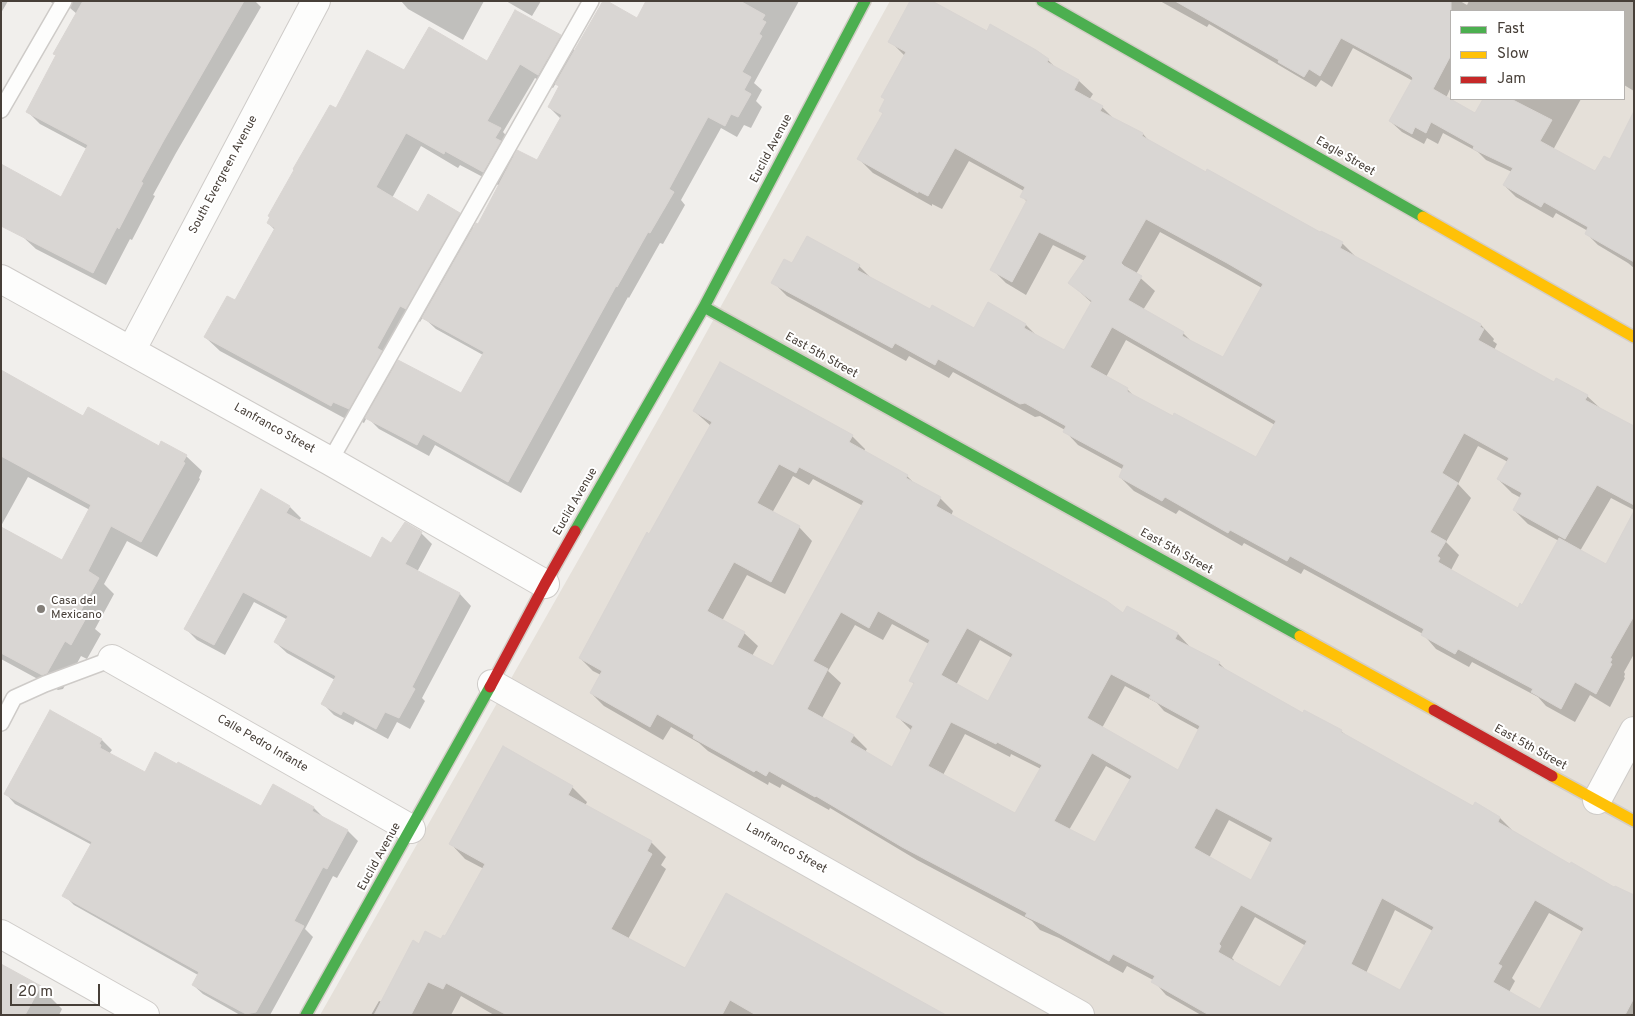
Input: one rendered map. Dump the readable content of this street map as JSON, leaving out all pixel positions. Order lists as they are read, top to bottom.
{
  "streets": {
    "street": [
      "Euclid Avenue",
      "Eagle Street",
      "South Evergreen Avenue",
      "East 5th Street",
      "Lanfranco Street",
      "Calle Pedro Infante"
    ]
  },
  "crossings": [
    ["Euclid Avenue", "East 5th Street"],
    ["Euclid Avenue", "Lanfranco Street"],
    ["Euclid Avenue", "Calle Pedro Infante"],
    ["South Evergreen Avenue", "Lanfranco Street"]
  ],
  "places": ["Casa del Mexicano"],
  "legend": ["Fast", "Slow", "Jam"],
  "scale_bar": "20 m"
}
